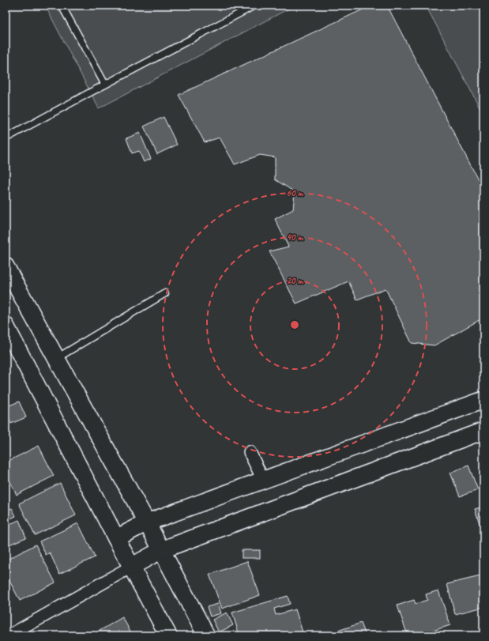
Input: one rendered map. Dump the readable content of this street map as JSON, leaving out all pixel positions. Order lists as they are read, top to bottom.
{
  "rings": ["60 m", "40 m", "20 m"]
}
